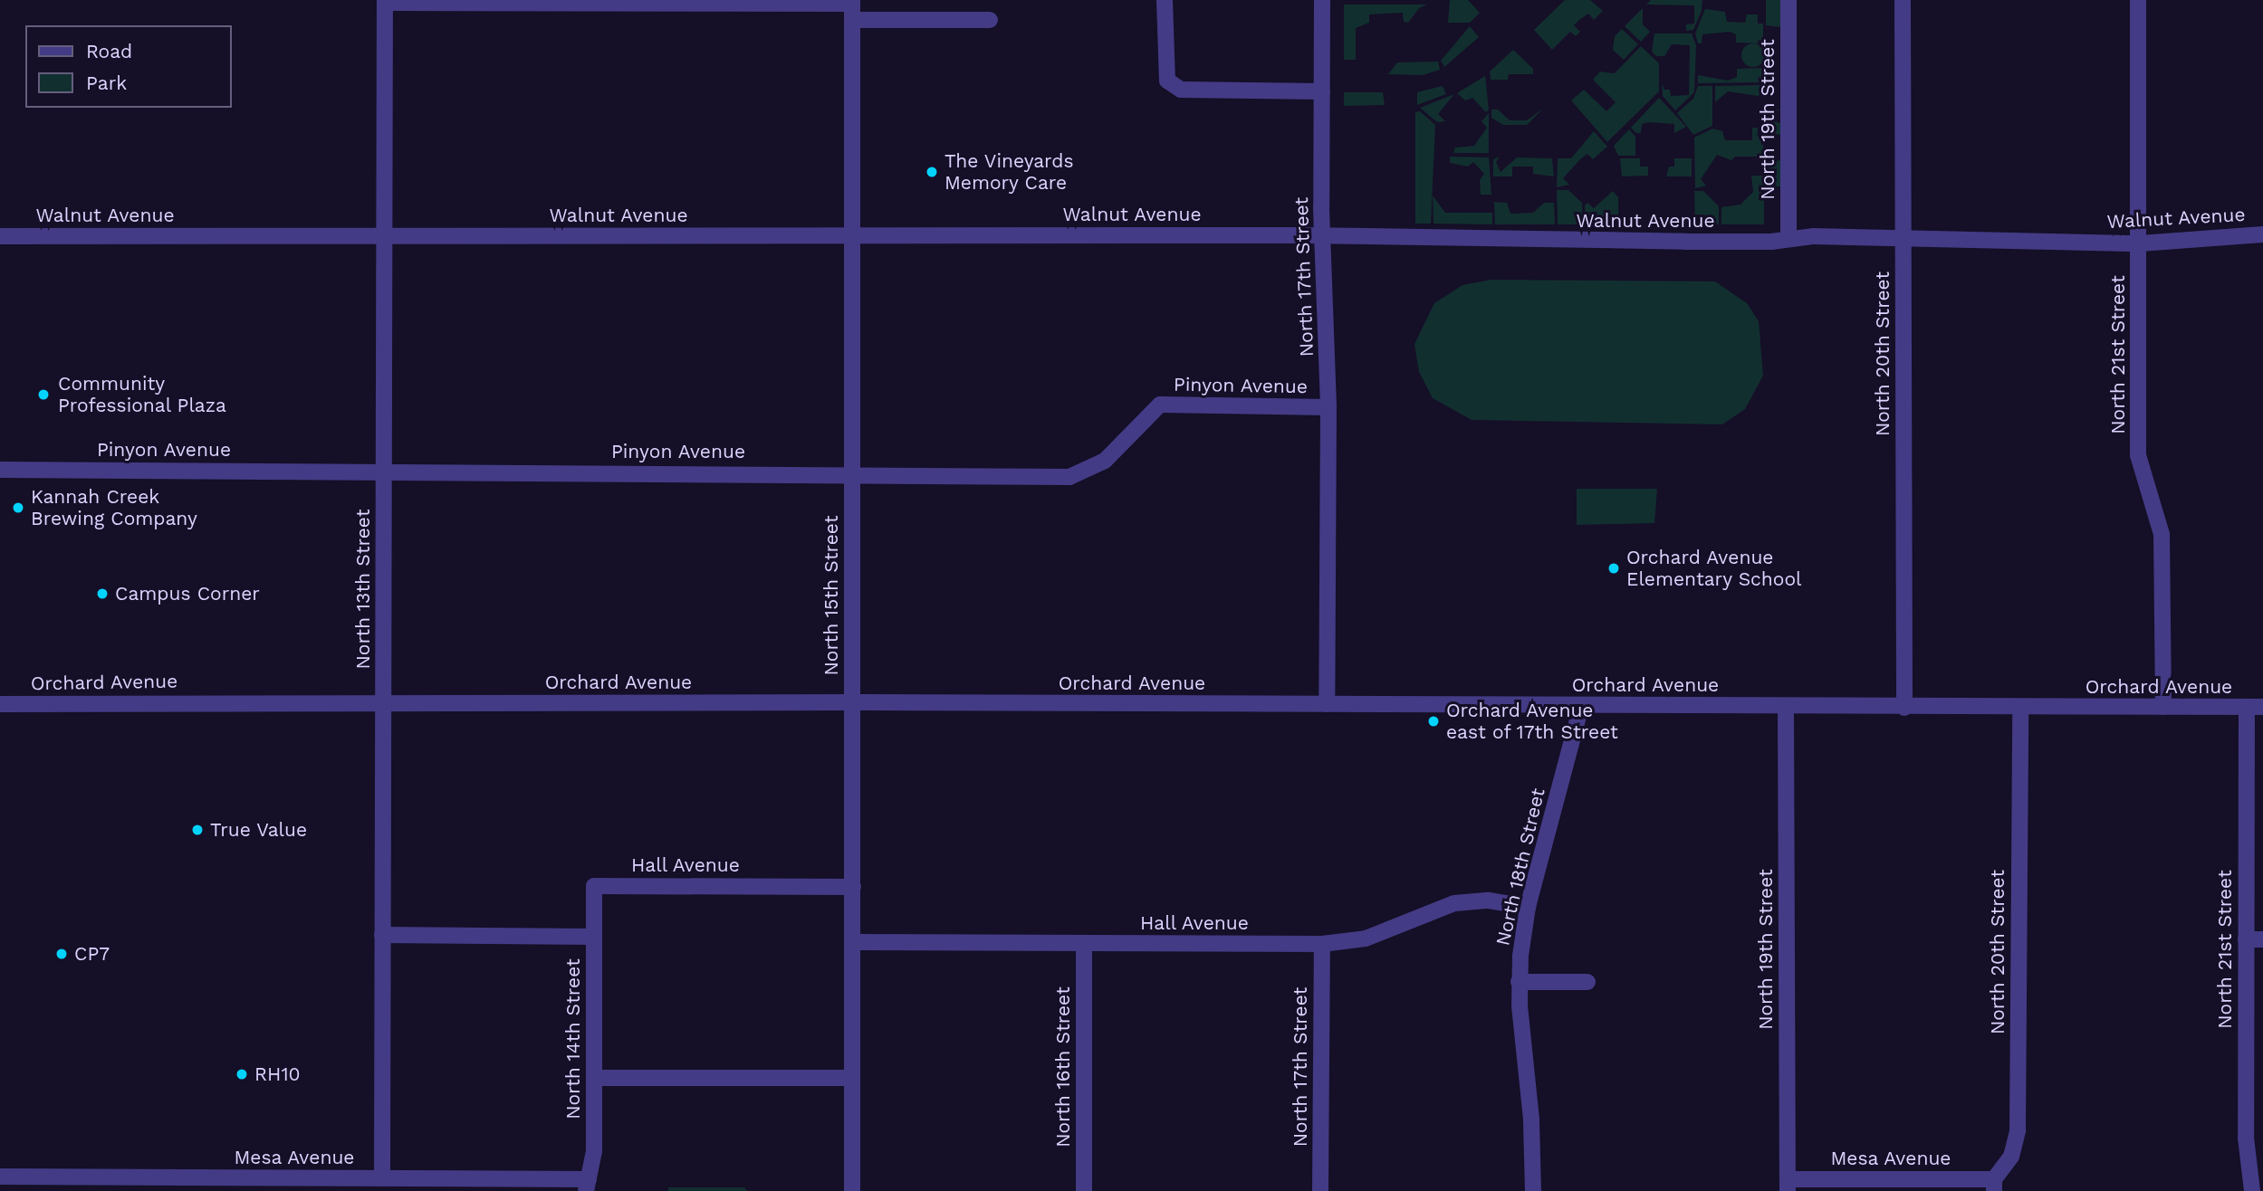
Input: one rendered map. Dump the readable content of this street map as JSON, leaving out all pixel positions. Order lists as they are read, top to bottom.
{
  "streets": {
    "street": [
      "North 19th Street",
      "Walnut Avenue",
      "North 17th Street",
      "North 20th Street",
      "North 21st Street",
      "Pinyon Avenue",
      "North 13th Street",
      "North 15th Street",
      "Orchard Avenue",
      "Hall Avenue",
      "North 18th Street",
      "North 14th Street",
      "North 16th Street",
      "Mesa Avenue"
    ]
  },
  "crossings": [
    ["North 19th Street", "Walnut Avenue"],
    ["North 19th Street", "Orchard Avenue"],
    ["North 19th Street", "Mesa Avenue"],
    ["Walnut Avenue", "North 17th Street"],
    ["Walnut Avenue", "North 20th Street"],
    ["Walnut Avenue", "North 21st Street"],
    ["Walnut Avenue", "North 13th Street"],
    ["Walnut Avenue", "North 15th Street"],
    ["North 17th Street", "Pinyon Avenue"],
    ["North 17th Street", "Orchard Avenue"],
    ["North 17th Street", "Hall Avenue"],
    ["North 20th Street", "Orchard Avenue"],
    ["North 20th Street", "Mesa Avenue"],
    ["North 21st Street", "Orchard Avenue"],
    ["Pinyon Avenue", "North 13th Street"],
    ["Pinyon Avenue", "North 15th Street"],
    ["North 13th Street", "Orchard Avenue"],
    ["North 13th Street", "Mesa Avenue"],
    ["North 15th Street", "Orchard Avenue"],
    ["North 15th Street", "Hall Avenue"],
    ["Orchard Avenue", "North 18th Street"],
    ["Hall Avenue", "North 18th Street"],
    ["Hall Avenue", "North 14th Street"],
    ["Hall Avenue", "North 16th Street"],
    ["North 14th Street", "Mesa Avenue"]
  ],
  "places": [
    "The Vineyards Memory Care",
    "Community Professional Plaza",
    "Kannah Creek Brewing Company",
    "Orchard Avenue Elementary School",
    "Campus Corner",
    "Orchard Avenue east of 17th Street",
    "True Value",
    "CP7",
    "RH10"
  ],
  "legend": ["Road", "Park"]
}
